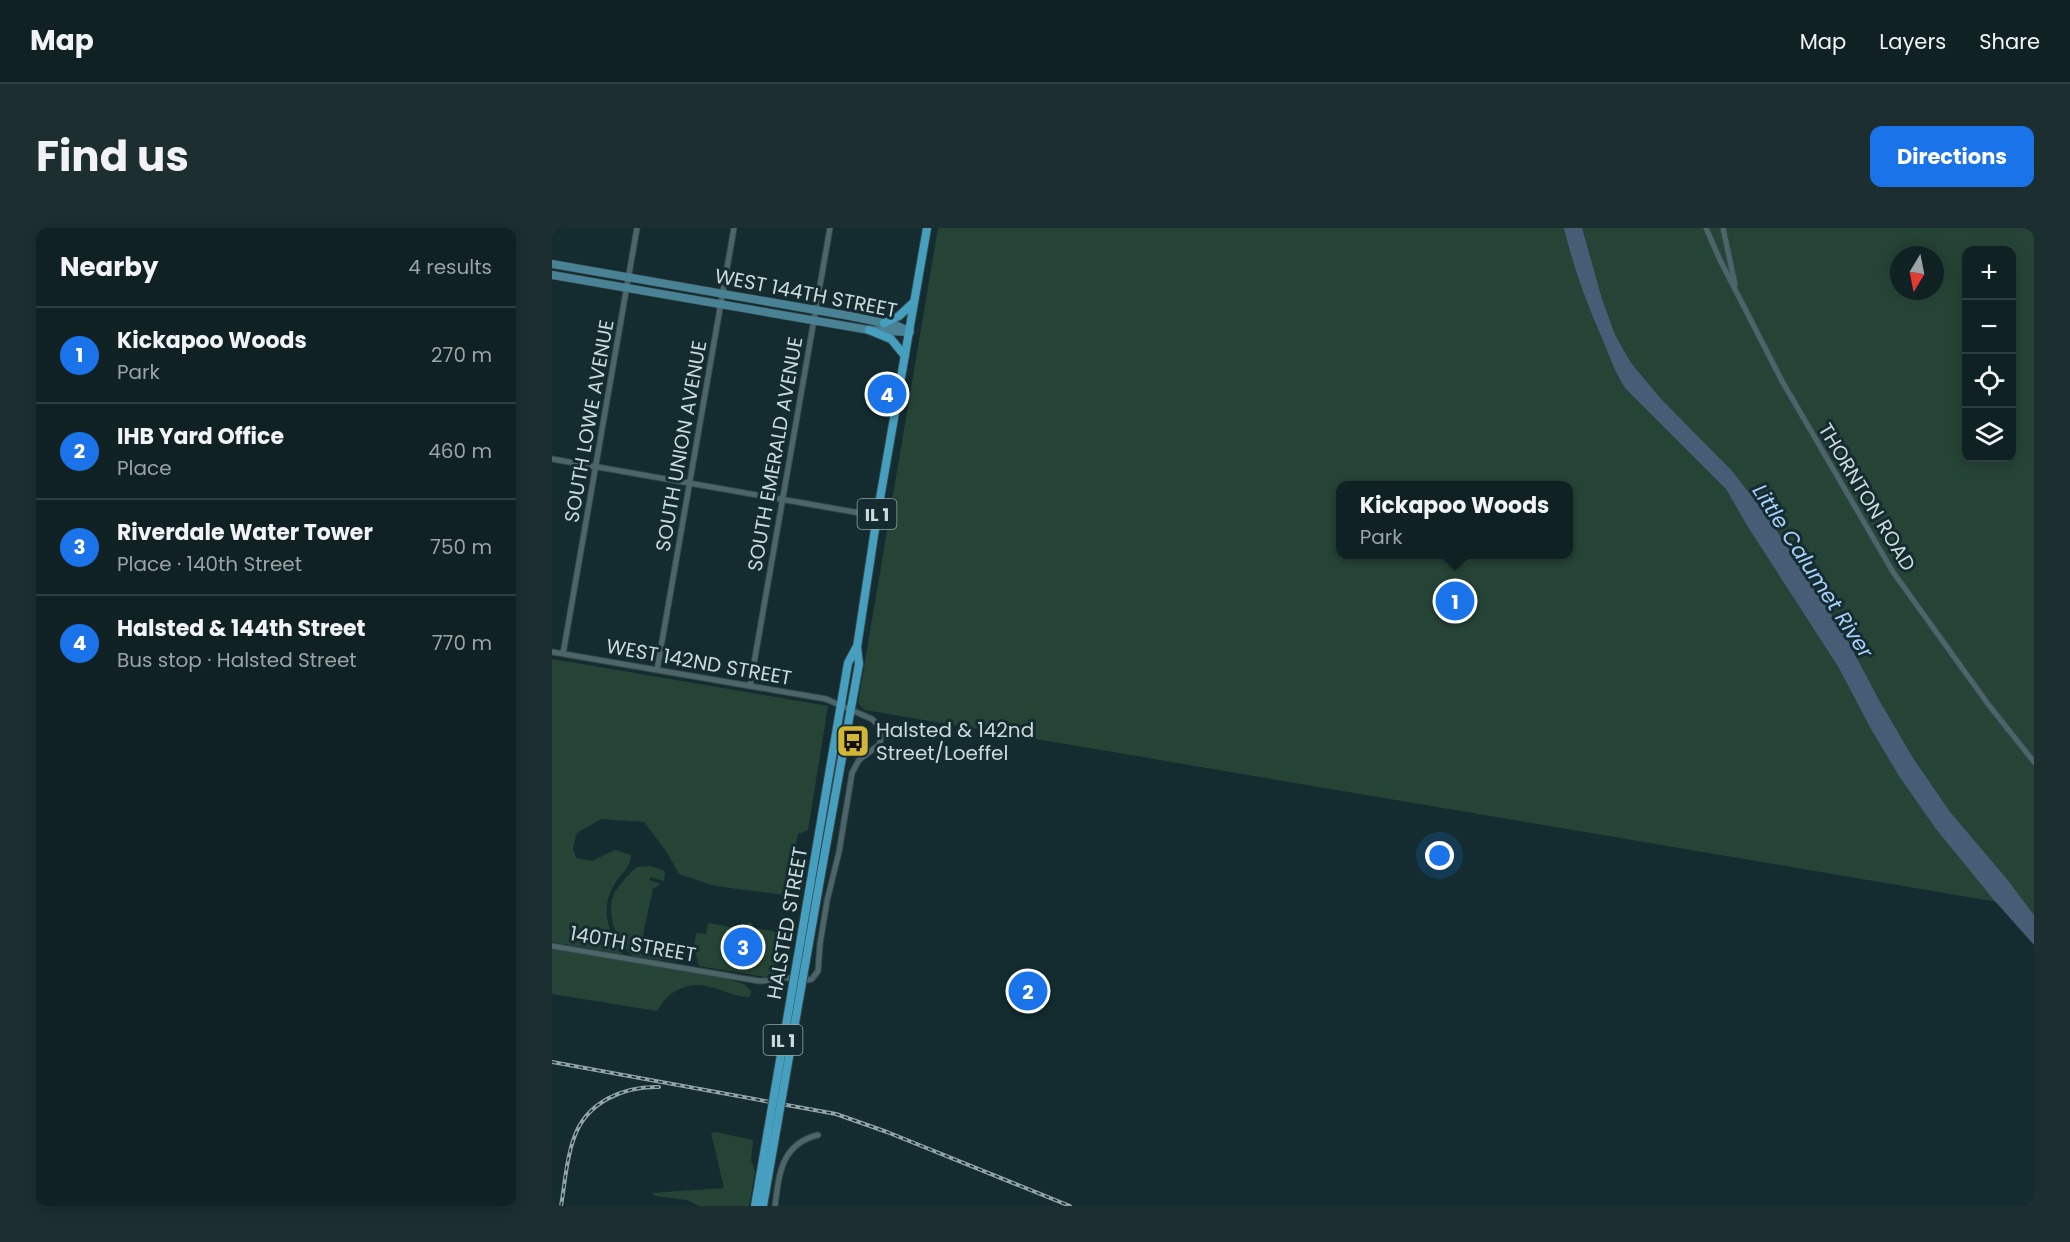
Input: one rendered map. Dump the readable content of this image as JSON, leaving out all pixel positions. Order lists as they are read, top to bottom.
{
  "streets": {
    "main road": ["IL 1", "HALSTED STREET"],
    "street": [
      "WEST 144TH STREET",
      "SOUTH LOWE AVENUE",
      "SOUTH UNION AVENUE",
      "SOUTH EMERALD AVENUE",
      "THORNTON ROAD",
      "WEST 142ND STREET",
      "140TH STREET"
    ]
  },
  "crossings": [
    ["WEST 144TH STREET", "SOUTH LOWE AVENUE"],
    ["WEST 144TH STREET", "SOUTH UNION AVENUE"],
    ["WEST 144TH STREET", "SOUTH EMERALD AVENUE"],
    ["WEST 144TH STREET", "HALSTED STREET"],
    ["SOUTH LOWE AVENUE", "WEST 142ND STREET"],
    ["SOUTH UNION AVENUE", "WEST 142ND STREET"],
    ["SOUTH EMERALD AVENUE", "WEST 142ND STREET"],
    ["WEST 142ND STREET", "HALSTED STREET"],
    ["WEST 142ND STREET", "140TH STREET"],
    ["HALSTED STREET", "140TH STREET"]
  ],
  "water": ["Little Calumet River"],
  "places": {
    "bus stop": ["Halsted & 142nd Street/Loeffel"]
  },
  "north": "bottom",
  "page": {
    "header": "Map",
    "nav": ["Map", "Layers", "Share"],
    "title": "Find us",
    "buttons": "Directions",
    "heading": ["Nearby", "4 results"],
    "map_buttons": ["+", "−"],
    "list": [
      {
        "mark": "1",
        "name": "Kickapoo Woods",
        "note": "Park",
        "value": "270 m"
      },
      {
        "mark": "2",
        "name": "IHB Yard Office",
        "note": "Place",
        "value": "460 m"
      },
      {
        "mark": "3",
        "name": "Riverdale Water Tower",
        "note": "Place · 140th Street",
        "value": "750 m"
      },
      {
        "mark": "4",
        "name": "Halsted & 144th Street",
        "note": "Bus stop · Halsted Street",
        "value": "770 m"
      }
    ],
    "pins": [
      "4",
      "1",
      "3",
      "2"
    ],
    "popup": ["Kickapoo Woods", "Park"]
  }
}
